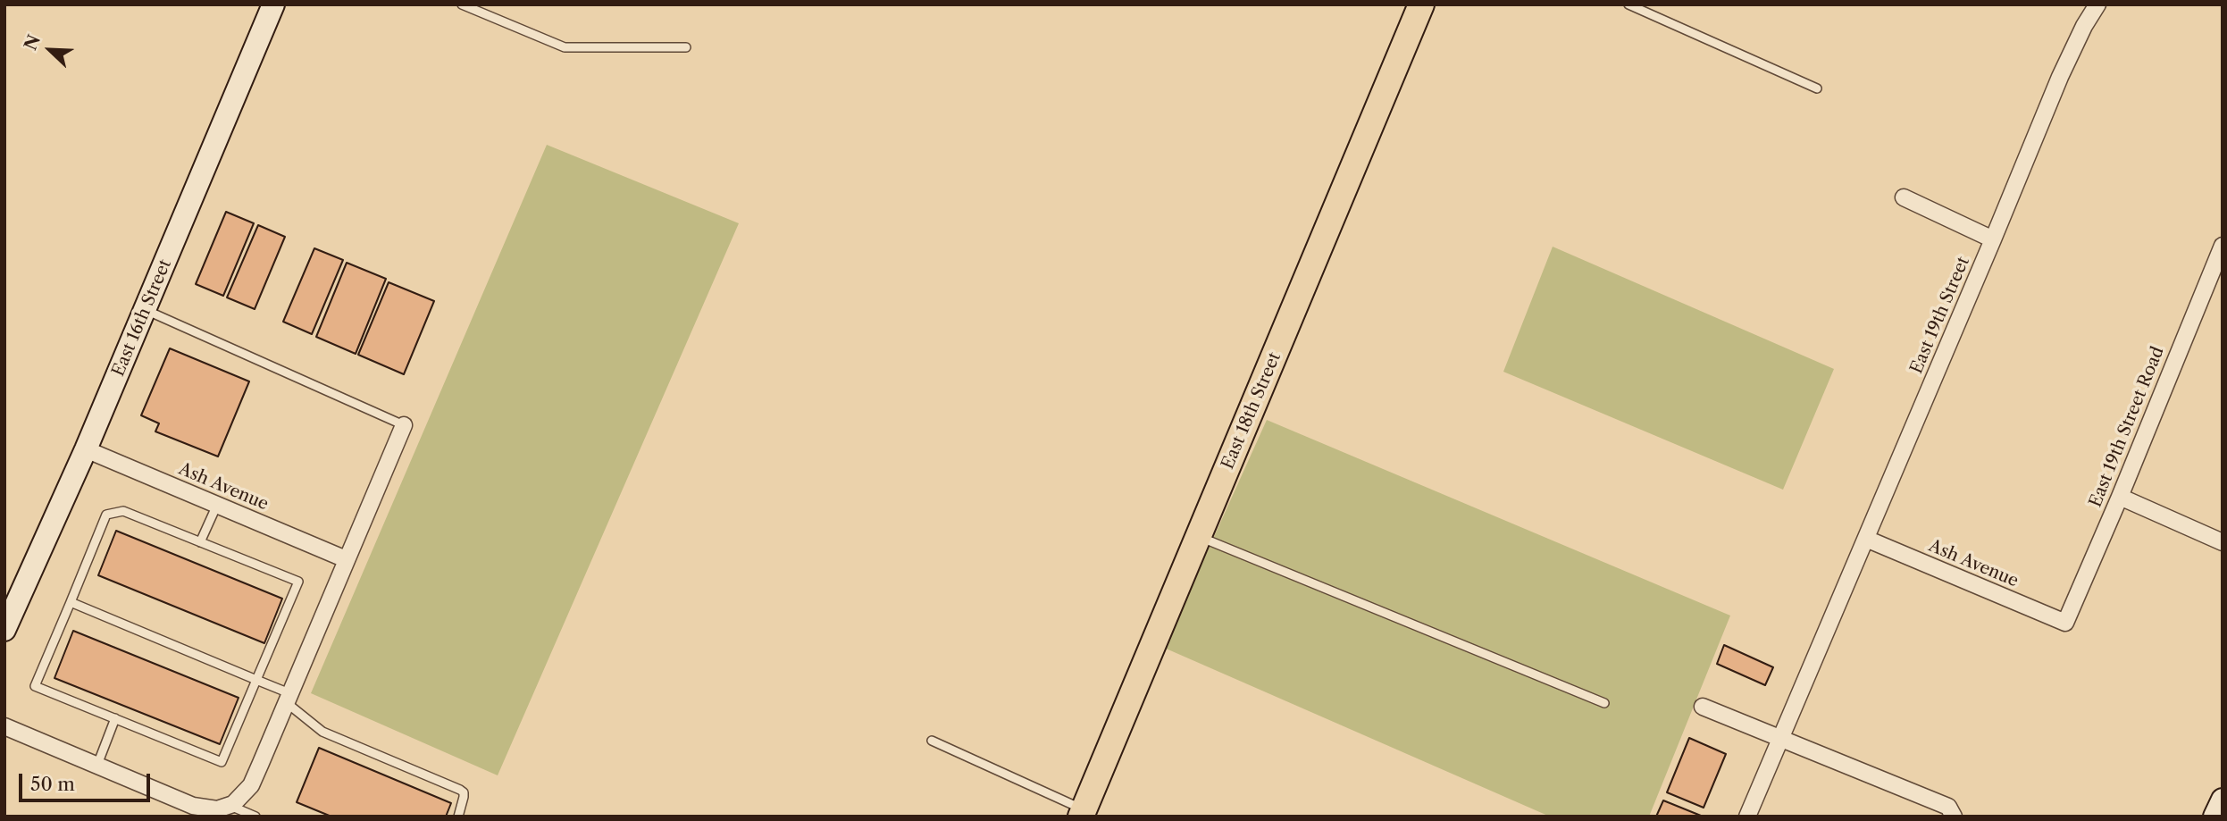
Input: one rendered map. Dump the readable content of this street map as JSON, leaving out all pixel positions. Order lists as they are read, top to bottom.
{
  "streets": {
    "main road": ["East 18th Street"],
    "street": [
      "East 19th Street",
      "East 16th Street",
      "East 19th Street Road",
      "Ash Avenue"
    ]
  },
  "crossings": [
    ["East 19th Street", "Ash Avenue"],
    ["East 16th Street", "Ash Avenue"],
    ["East 19th Street Road", "Ash Avenue"]
  ],
  "scale_bar": "50 m",
  "north": "top left"
}
